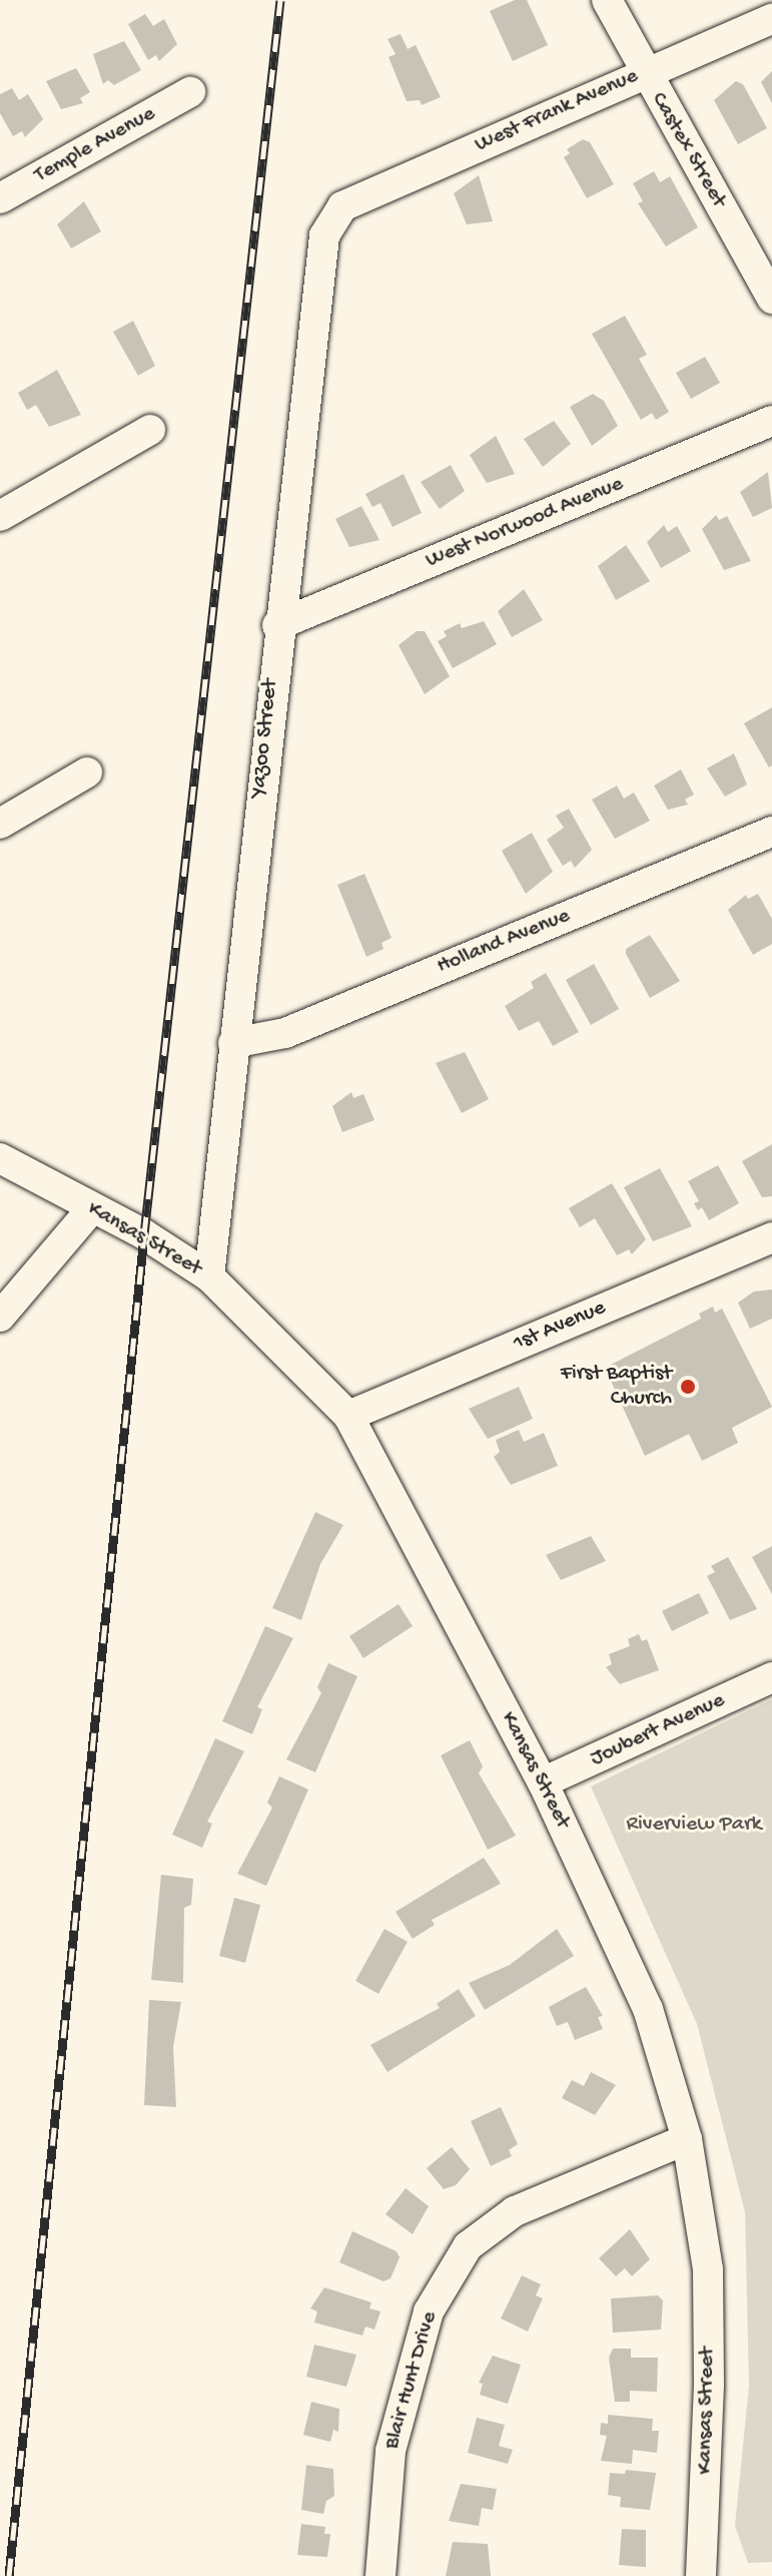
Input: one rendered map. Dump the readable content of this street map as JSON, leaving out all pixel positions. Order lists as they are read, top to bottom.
{
  "streets": {
    "street": [
      "West Frank Avenue",
      "Temple Avenue",
      "Castex Street",
      "West Norwood Avenue",
      "Yazoo Street",
      "Holland Avenue",
      "Kansas Street",
      "1st Avenue",
      "Joubert Avenue",
      "Blair Hunt Drive"
    ]
  },
  "crossings": [
    ["West Frank Avenue", "Castex Street"],
    ["West Frank Avenue", "Yazoo Street"],
    ["West Norwood Avenue", "Yazoo Street"],
    ["Yazoo Street", "Holland Avenue"],
    ["Yazoo Street", "Kansas Street"],
    ["Kansas Street", "1st Avenue"],
    ["Kansas Street", "Joubert Avenue"],
    ["Kansas Street", "Blair Hunt Drive"]
  ],
  "parks": ["Riverview Park"],
  "places": ["First Baptist Church"]
}
